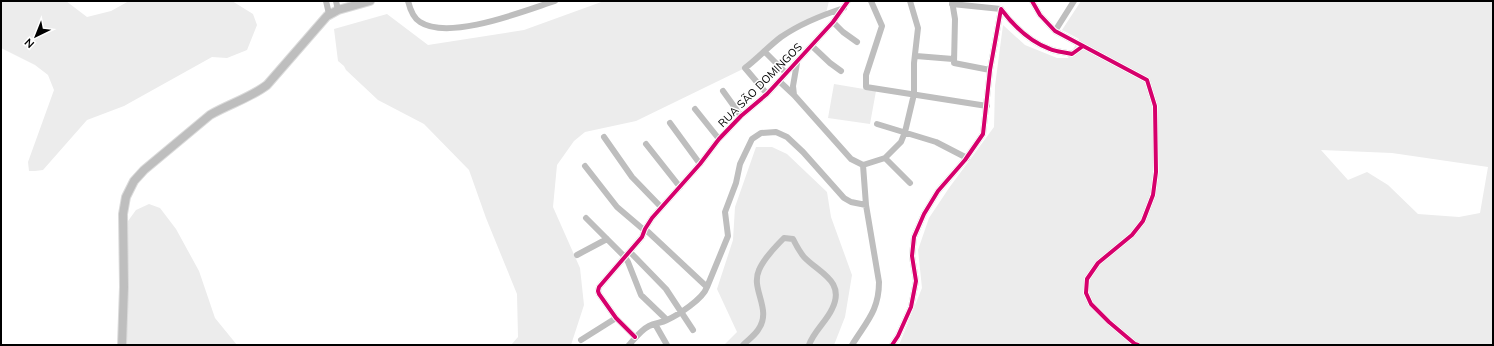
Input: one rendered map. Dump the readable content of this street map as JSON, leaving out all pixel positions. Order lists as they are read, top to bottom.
{
  "streets": {
    "street": ["RUA SÃO DOMINGOS"]
  },
  "north": "bottom left"
}
